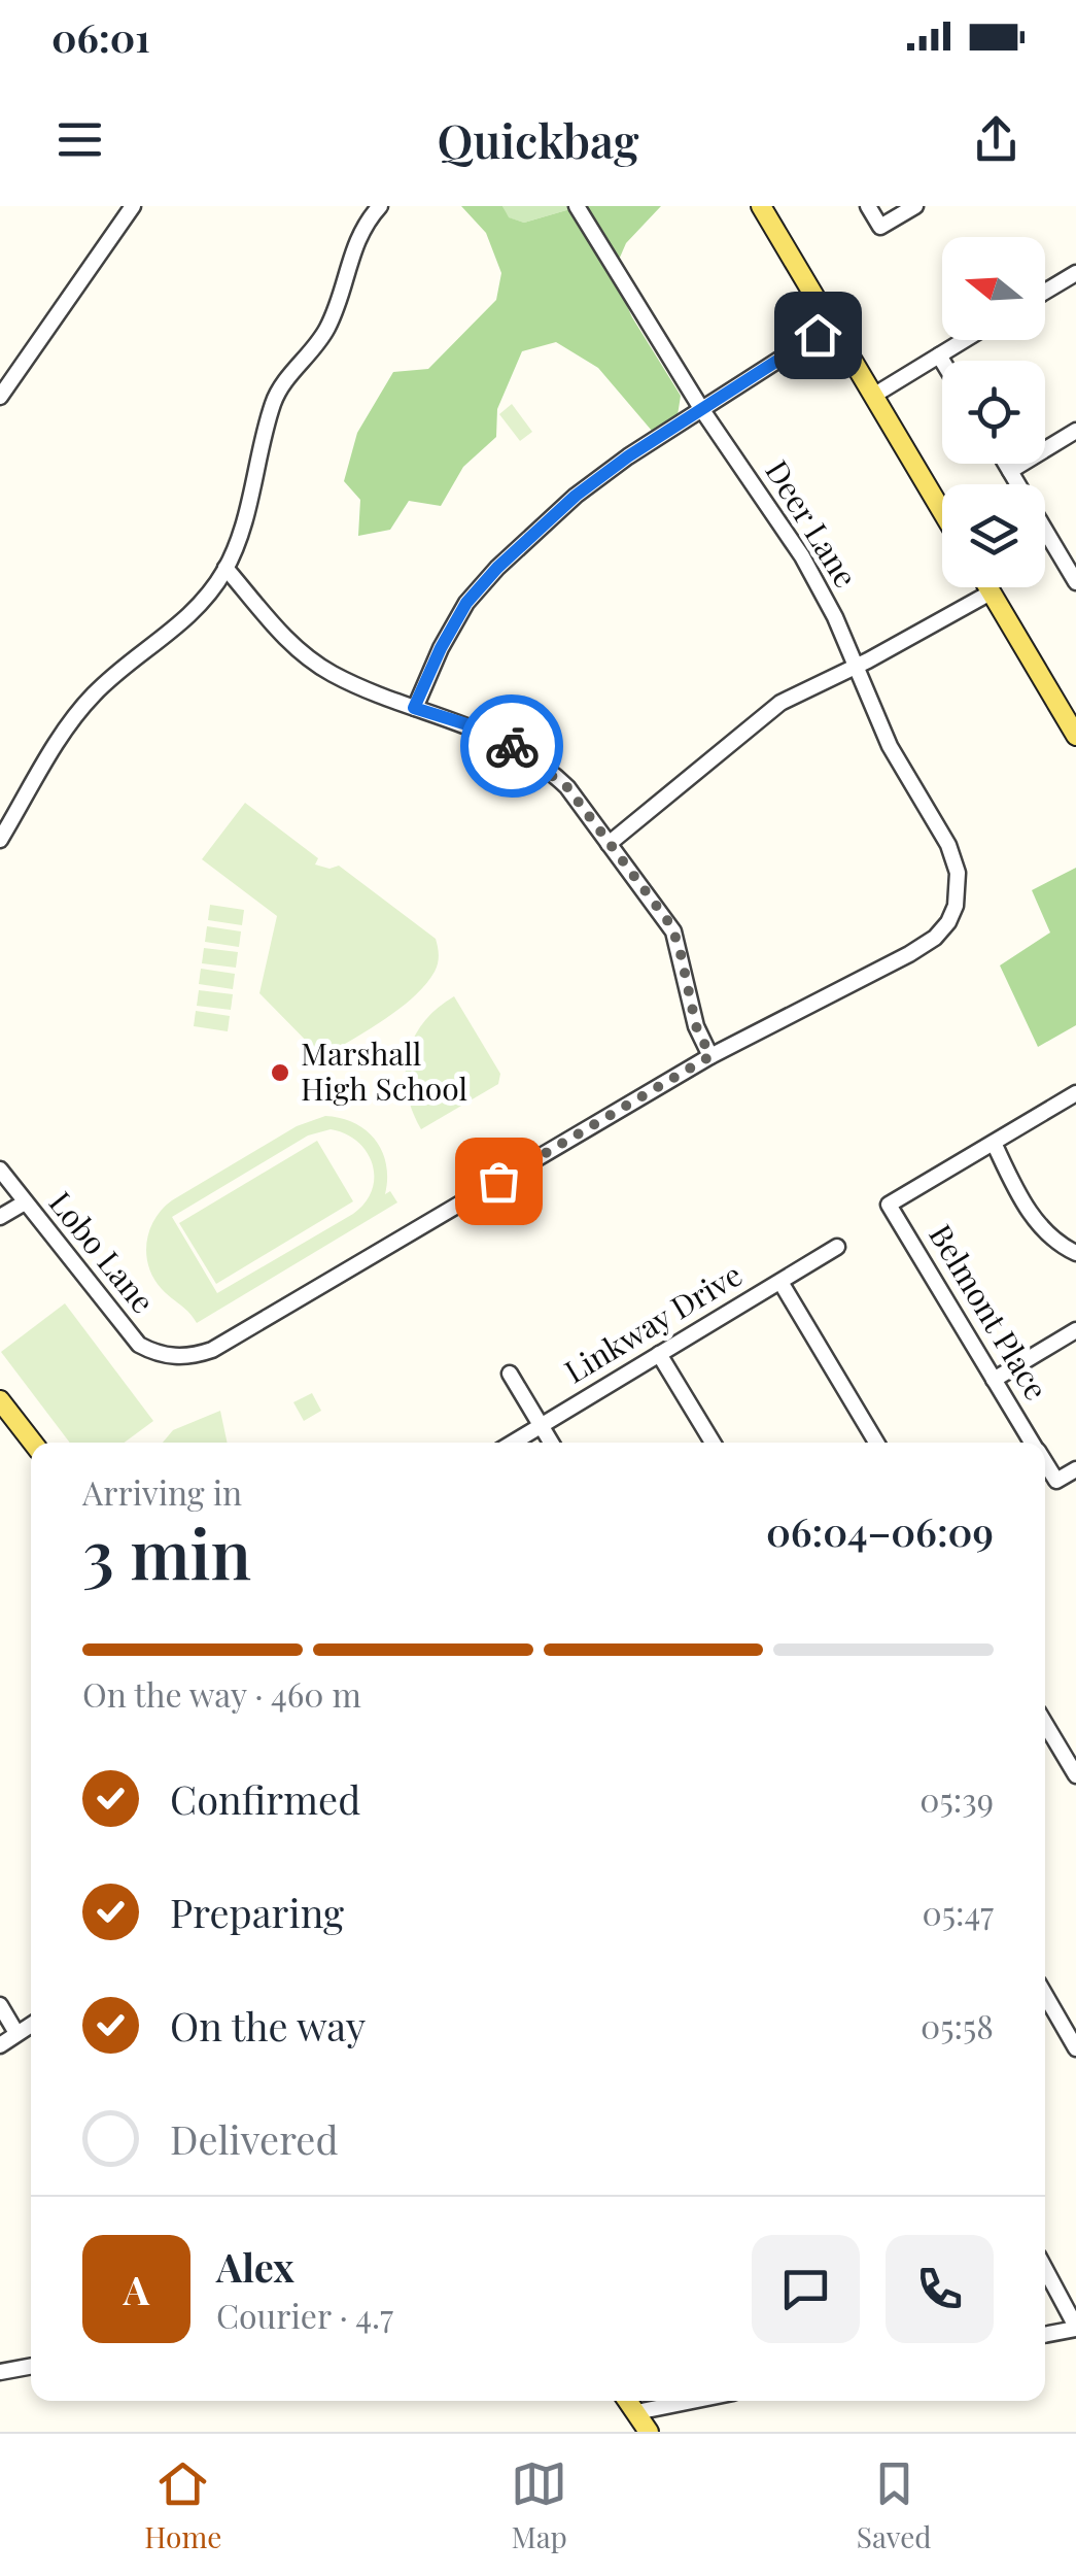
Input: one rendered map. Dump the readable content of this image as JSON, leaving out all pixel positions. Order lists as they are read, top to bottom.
{
  "streets": {
    "street": [
      "Deer Lane",
      "Lobo Lane",
      "Belmont Place",
      "Linkway Drive"
    ]
  },
  "crossings": [
    ["Deer Lane", "Lobo Lane"]
  ],
  "places": ["Marshall High School"],
  "north": "left",
  "page": {
    "status": "06:01",
    "header": "Quickbag",
    "heading": ["3 min", "Arriving in", "06:04–06:09"],
    "panel": ["Alex", "Courier · 4.7"],
    "bar": "On the way · 460 m",
    "list": [
      ["Confirmed", "05:39"],
      ["Preparing", "05:47"],
      ["On the way", "05:58"],
      "Delivered"
    ],
    "round": "A",
    "tabs": ["Home", "Map", "Saved"]
  }
}
